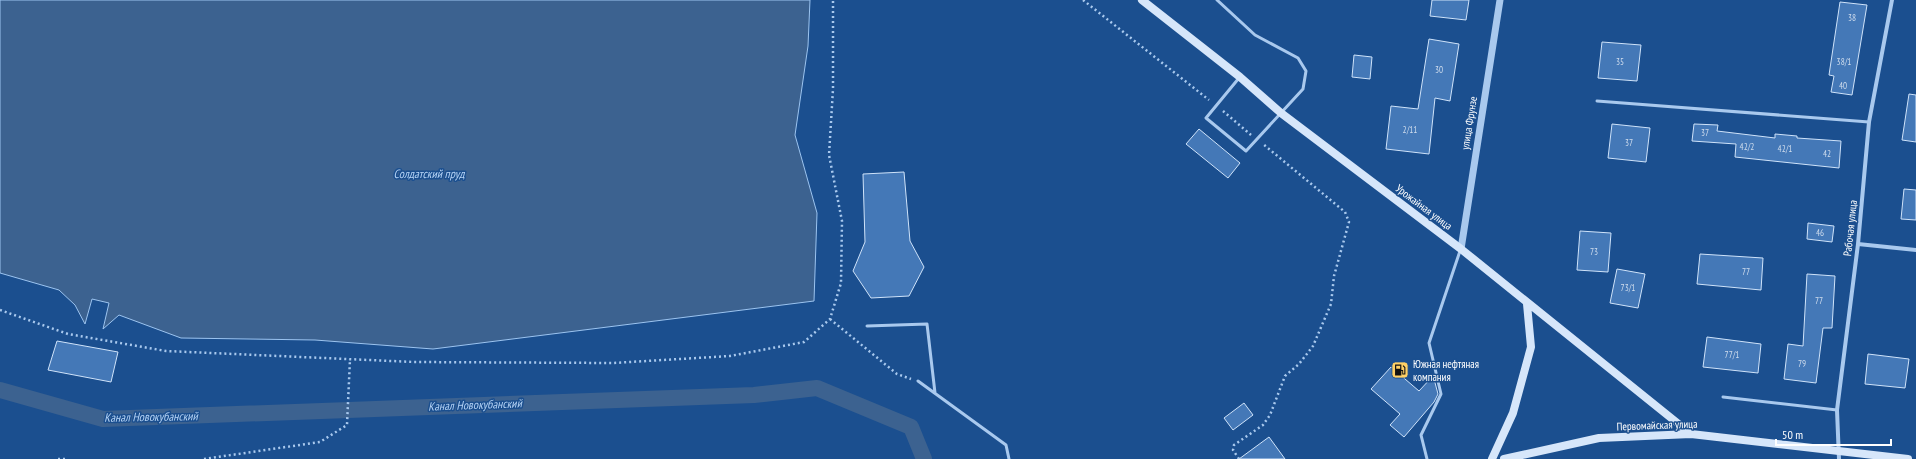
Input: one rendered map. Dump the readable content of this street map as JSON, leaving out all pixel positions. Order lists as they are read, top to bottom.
{
  "streets": {
    "main road": ["Урожайная улица", "Первомайская улица"],
    "street": ["улица Фрунзе", "Рабочая улица"]
  },
  "crossings": [
    ["улица Фрунзе", "Урожайная улица"],
    ["Урожайная улица", "Первомайская улица"],
    ["Рабочая улица", "Первомайская улица"]
  ],
  "water": ["Солдатский пруд", "Канал Новокубанский"],
  "places": {
    "fuel station": ["Южная нефтяная компания"]
  },
  "house_numbers": [
    "38",
    "35",
    "38/1",
    "30",
    "40",
    "2/11",
    "37",
    "37",
    "42/2",
    "42/1",
    "42",
    "46",
    "73",
    "77",
    "73/1",
    "77",
    "77/1",
    "79"
  ],
  "scale_bar": "50 m"
}
